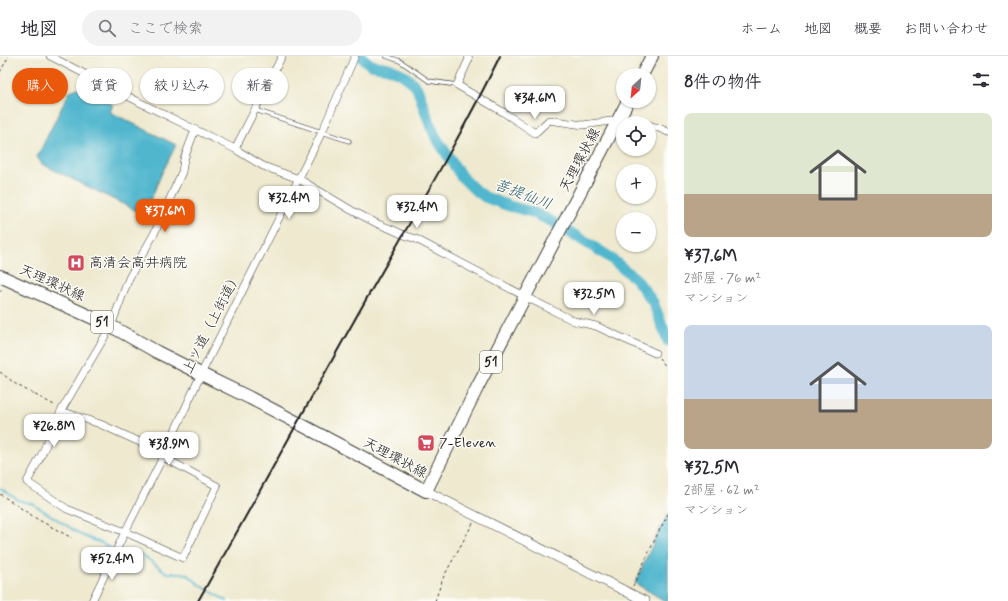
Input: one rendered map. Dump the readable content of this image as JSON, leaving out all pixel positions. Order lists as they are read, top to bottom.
{
  "streets": {
    "main road": ["天理環状線", "51"],
    "street": ["上ツ道（上街道）"]
  },
  "crossings": [
    ["天理環状線", "上ツ道（上街道）"]
  ],
  "water": ["菩提仙川"],
  "places": {
    "hospital": ["高清会高井病院"],
    "supermarket": ["7-Eleven"]
  },
  "north": "bottom left",
  "page": {
    "header": "地図",
    "search": "ここで検索",
    "nav": [
      "ホーム",
      "地図",
      "概要",
      "お問い合わせ"
    ],
    "heading": "8件の物件",
    "map_buttons": ["+", "−"],
    "chip": [
      "購入",
      "賃貸",
      "絞り込み",
      "新着"
    ],
    "price": [
      "¥34.6M",
      "¥32.4M",
      "¥32.4M",
      "¥37.6M",
      "¥32.5M",
      "¥26.8M",
      "¥38.9M",
      "¥52.4M"
    ],
    "list": [
      {
        "name": "¥37.6M",
        "note": "2部屋 · 76 m² · マンション"
      },
      {
        "name": "¥32.5M",
        "note": "2部屋 · 62 m² · マンション"
      }
    ]
  }
}
